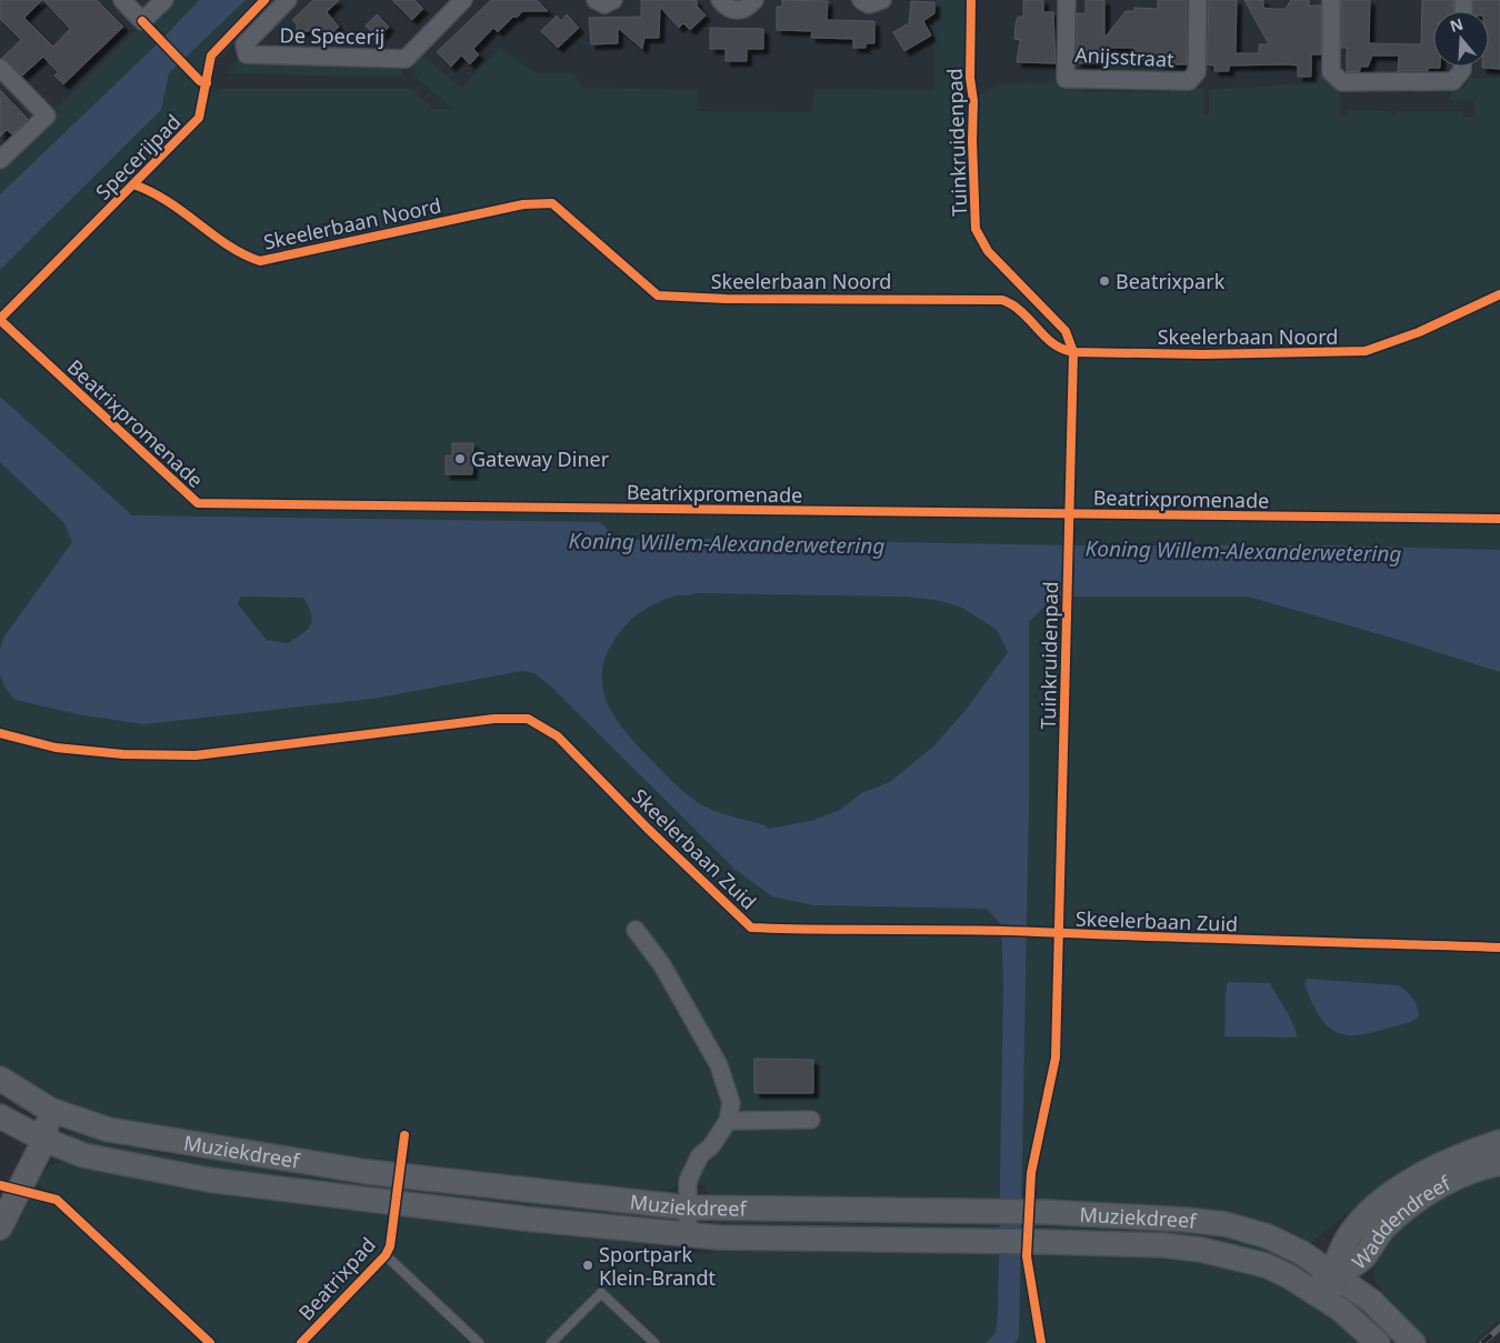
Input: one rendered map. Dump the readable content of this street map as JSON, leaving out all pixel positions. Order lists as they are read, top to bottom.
{
  "streets": {
    "main road": ["Muziekdreef", "Waddendreef"],
    "street": ["De Specerij", "Anijsstraat"],
    "cycle path": [
      "Tuinkruidenpad",
      "Specerijpad",
      "Beatrixpromenade",
      "Skeelerbaan Zuid",
      "Beatrixpad"
    ]
  },
  "crossings": [
    ["Muziekdreef", "Waddendreef"]
  ],
  "water": ["Koning Willem-Alexanderwetering"],
  "places": ["Beatrixpark", "Gateway Diner", "Sportpark Klein-Brandt"],
  "north": "top"
}
